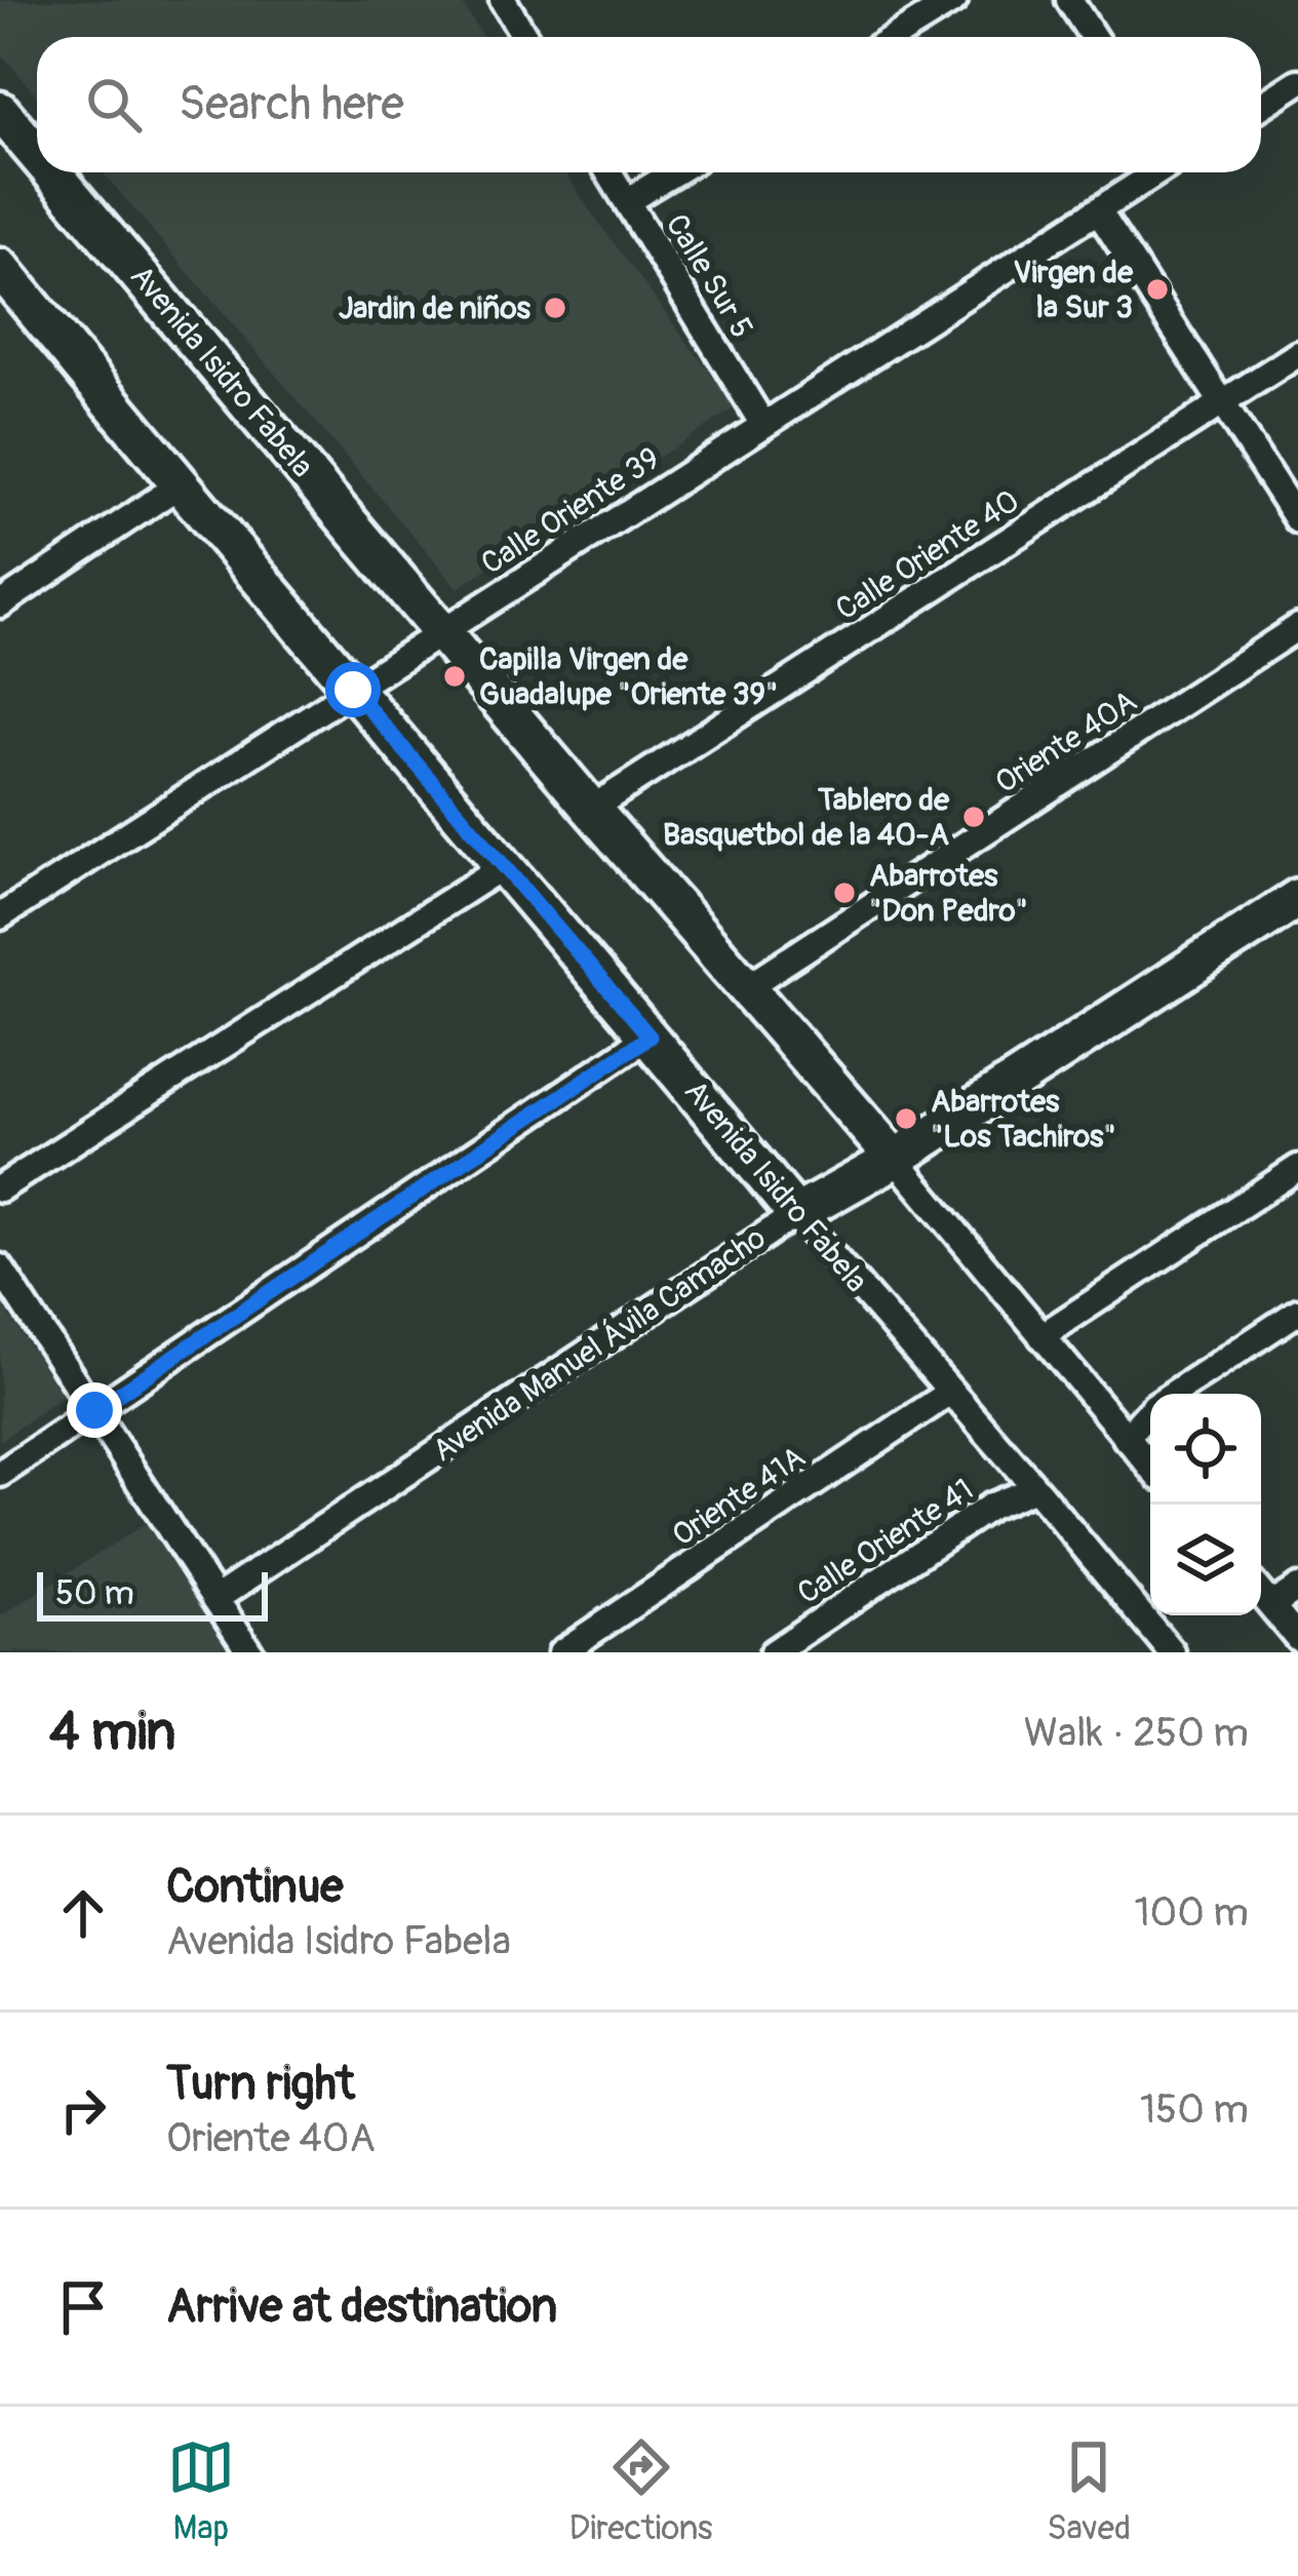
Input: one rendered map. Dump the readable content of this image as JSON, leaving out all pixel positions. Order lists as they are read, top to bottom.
{
  "streets": {
    "street": [
      "Calle Sur 5",
      "Avenida Isidro Fabela",
      "Calle Oriente 39",
      "Calle Oriente 40",
      "Oriente 40A",
      "Avenida Manuel Ávila Camacho",
      "Oriente 41A",
      "Calle Oriente 41"
    ]
  },
  "crossings": [
    ["Calle Sur 5", "Calle Oriente 39"],
    ["Avenida Isidro Fabela", "Calle Oriente 39"],
    ["Avenida Isidro Fabela", "Calle Oriente 40"],
    ["Avenida Isidro Fabela", "Oriente 40A"],
    ["Avenida Isidro Fabela", "Avenida Manuel Ávila Camacho"],
    ["Avenida Isidro Fabela", "Oriente 41A"],
    ["Avenida Isidro Fabela", "Calle Oriente 41"]
  ],
  "places": [
    "Virgen de la Sur 3",
    "Jardin de niños",
    "Capilla Virgen de Guadalupe \"Oriente 39\"",
    "Tablero de Basquetbol de la 40-A",
    "Abarrotes \"Don Pedro\"",
    "Abarrotes \"Los Tachiros\""
  ],
  "scale_bar": "50 m",
  "page": {
    "search": "Search here",
    "scale": "50 m",
    "heading": ["4 min", "Walk · 250 m"],
    "list": [
      ["Continue", "Avenida Isidro Fabela", "100 m"],
      ["Turn right", "Oriente 40A", "150 m"],
      "Arrive at destination"
    ],
    "nav": ["Map", "Directions", "Saved"]
  }
}
